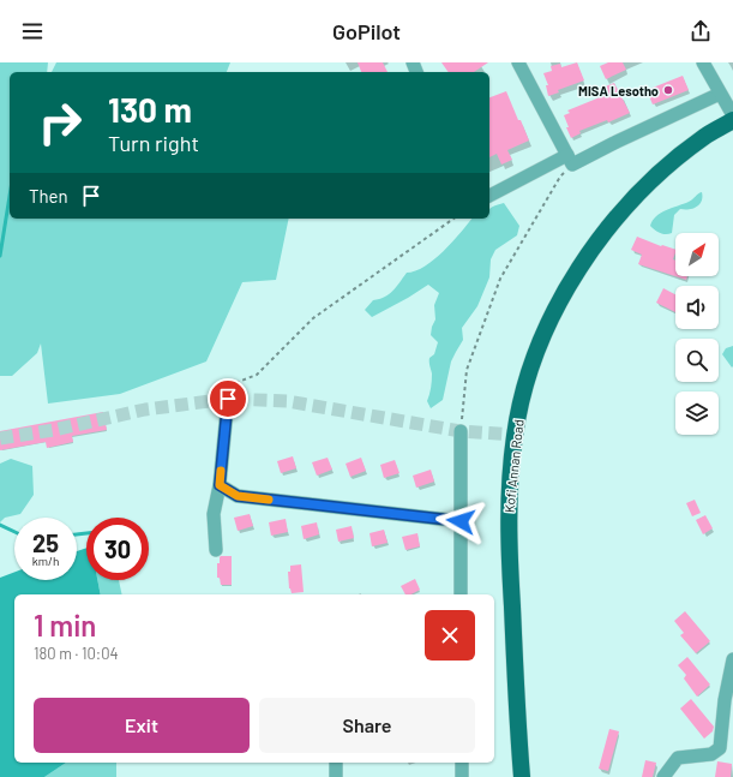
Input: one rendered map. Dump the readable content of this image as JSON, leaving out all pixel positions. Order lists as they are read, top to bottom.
{
  "streets": {
    "main road": ["Kofi Annan Road"]
  },
  "places": ["MISA Lesotho"],
  "north": "top right",
  "page": {
    "header": "GoPilot",
    "turn": ["130 m", "Turn right"],
    "then": "Then",
    "speed": "25 km/h",
    "limit": "30",
    "heading": ["1 min", "180 m · 10:04"],
    "buttons": ["Exit", "Share"]
  }
}
